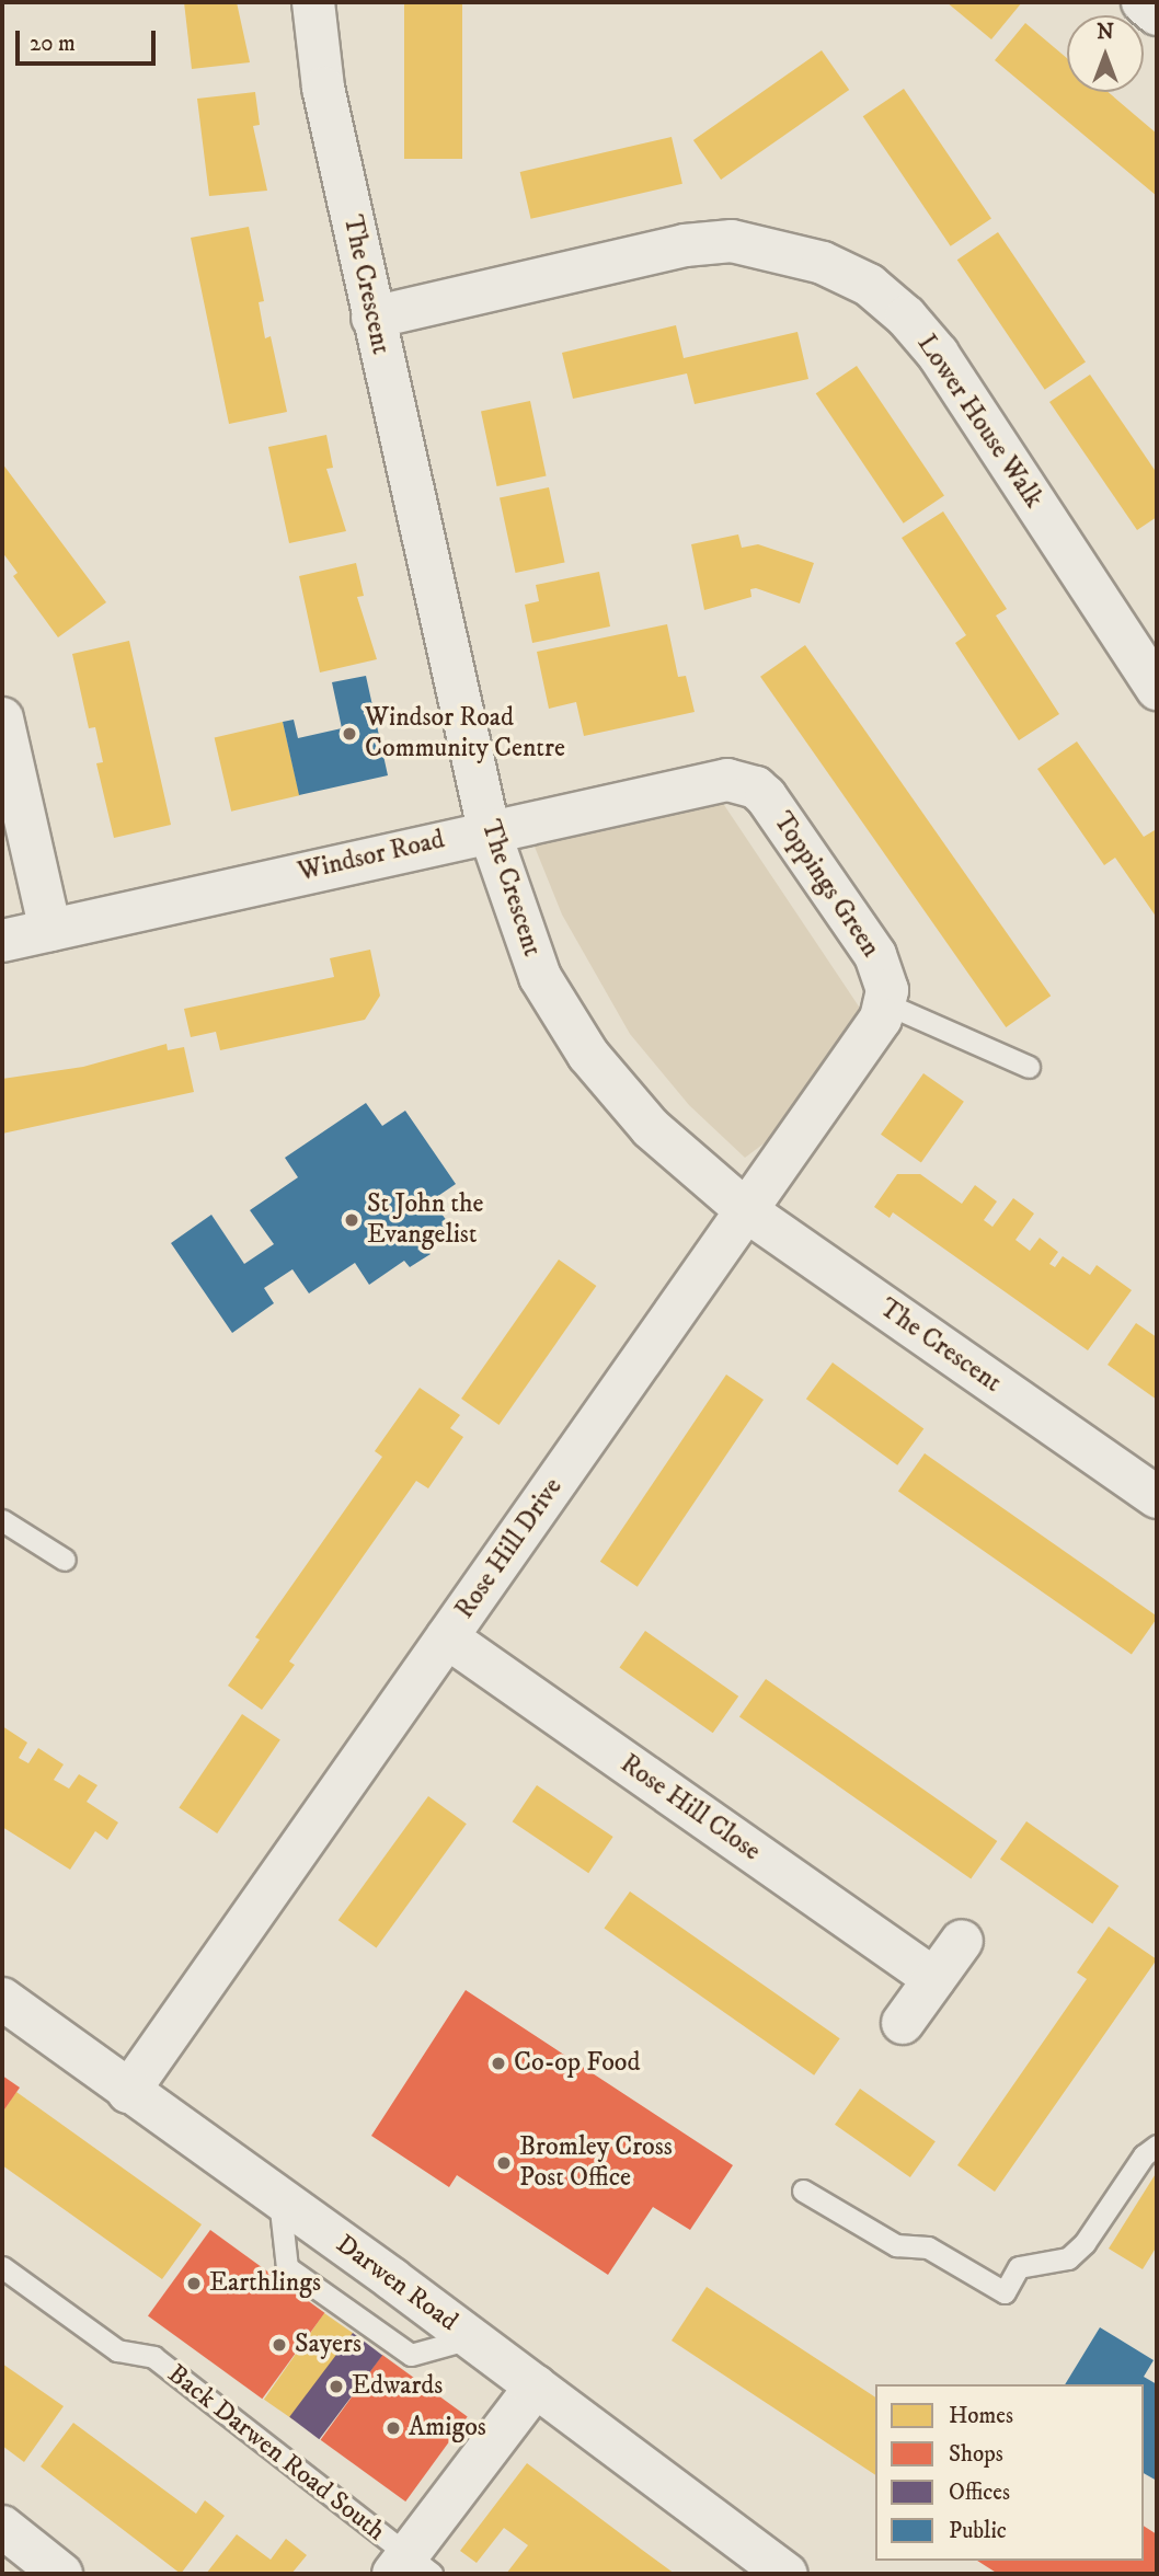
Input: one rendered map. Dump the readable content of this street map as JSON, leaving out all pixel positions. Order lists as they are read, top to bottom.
{
  "streets": {
    "street": [
      "The Crescent",
      "Lower House Walk",
      "Windsor Road",
      "Toppings Green",
      "Rose Hill Drive",
      "Rose Hill Close",
      "Darwen Road"
    ],
    "lane": ["Back Darwen Road South"]
  },
  "crossings": [
    ["The Crescent", "Lower House Walk"],
    ["The Crescent", "Windsor Road"],
    ["The Crescent", "Rose Hill Drive"],
    ["Windsor Road", "Toppings Green"],
    ["Toppings Green", "Rose Hill Drive"],
    ["Rose Hill Drive", "Rose Hill Close"],
    ["Rose Hill Drive", "Darwen Road"]
  ],
  "places": [
    "Windsor Road Community Centre",
    "St John the Evangelist",
    "Co-op Food",
    "Bromley Cross Post Office",
    "Earthlings",
    "Sayers",
    "Edwards",
    "Amigos"
  ],
  "legend": [
    "Homes",
    "Shops",
    "Offices",
    "Public"
  ],
  "scale_bar": "20 m",
  "north": "top"
}
